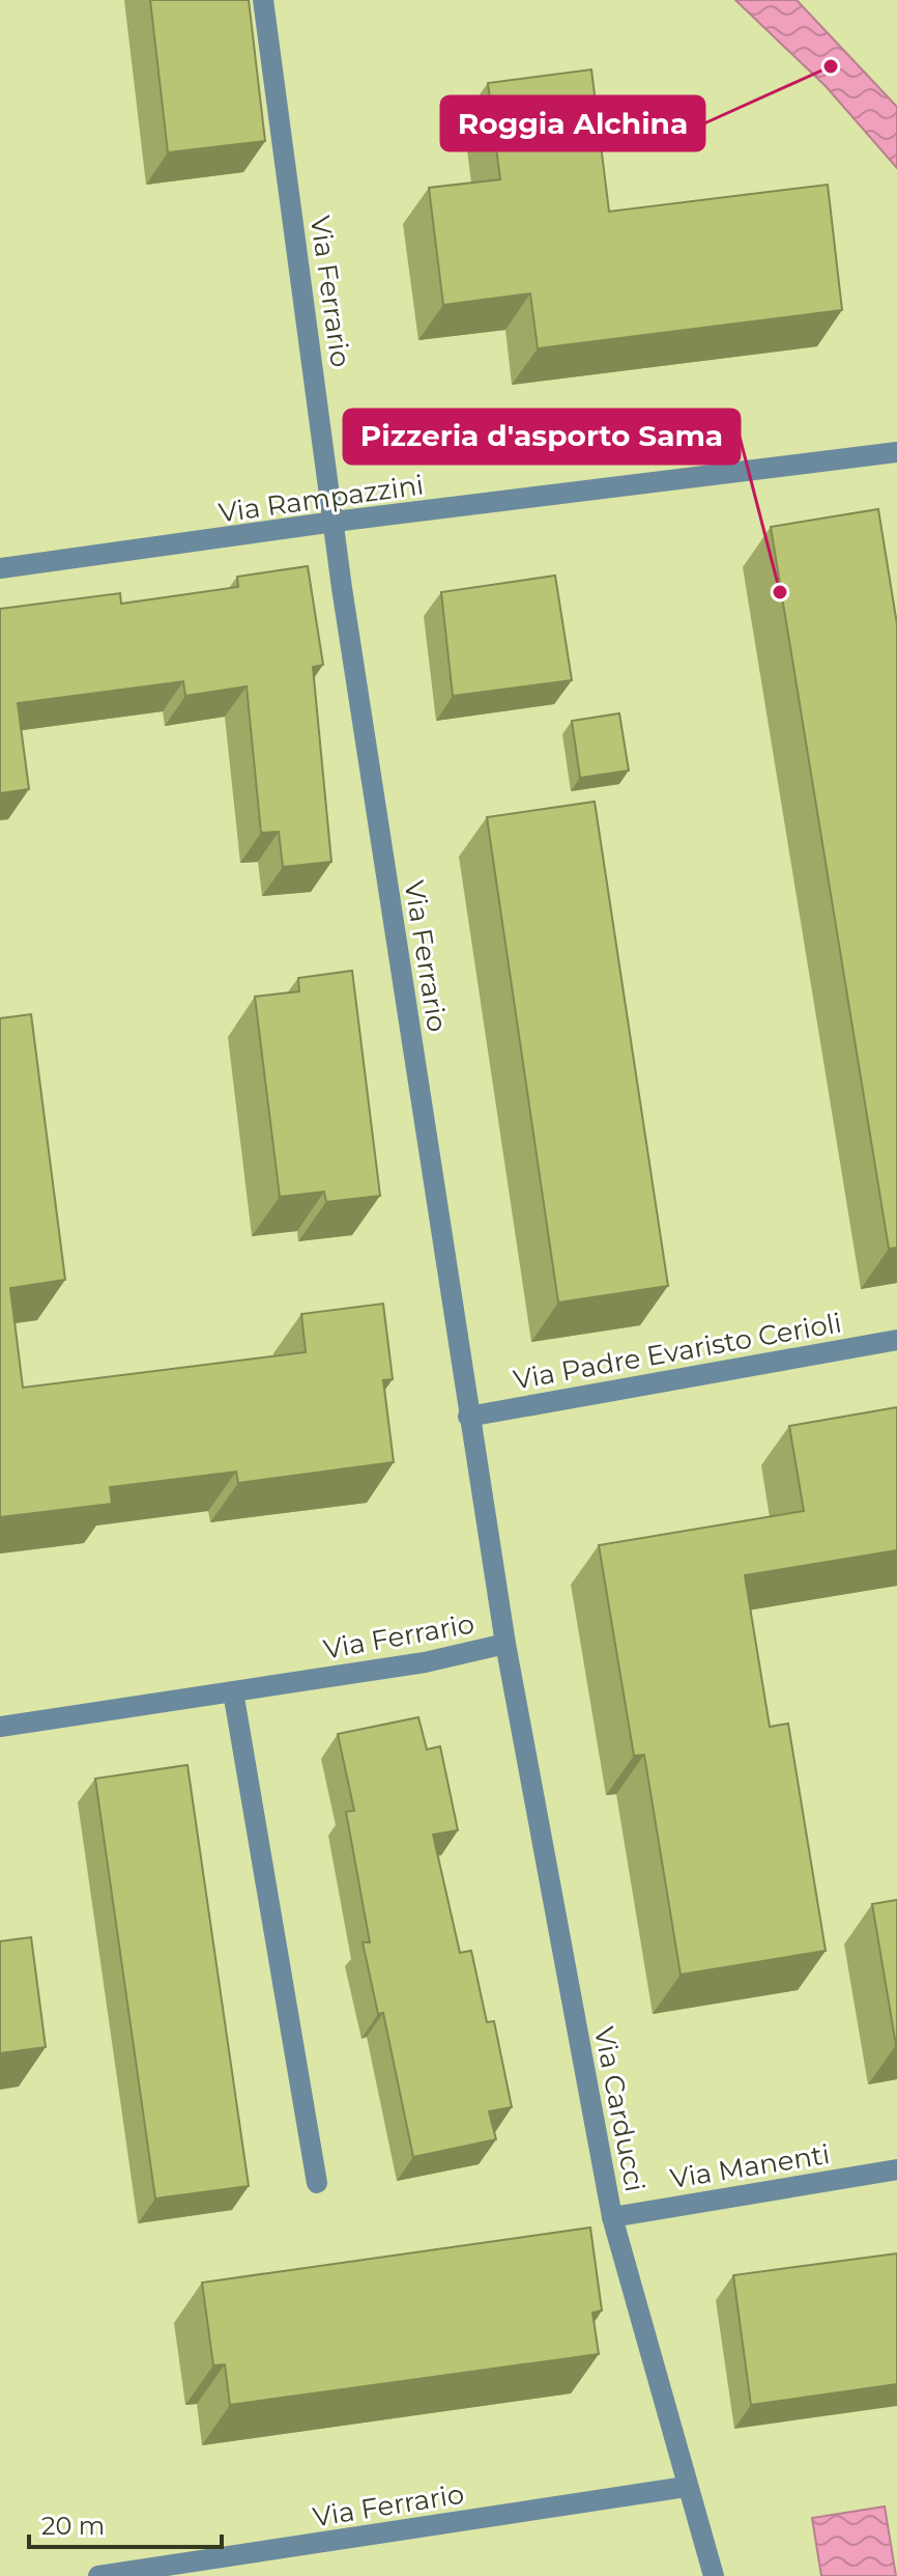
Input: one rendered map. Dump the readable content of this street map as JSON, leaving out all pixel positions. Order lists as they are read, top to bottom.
{
  "streets": {
    "street": [
      "Via Ferrario",
      "Via Rampazzini",
      "Via Padre Evaristo Cerioli",
      "Via Carducci",
      "Via Manenti"
    ]
  },
  "crossings": [
    ["Via Ferrario", "Via Rampazzini"],
    ["Via Ferrario", "Via Padre Evaristo Cerioli"],
    ["Via Ferrario", "Via Carducci"],
    ["Via Carducci", "Via Manenti"]
  ],
  "places": ["Roggia Alchina", "Pizzeria d'asporto Sama"],
  "scale_bar": "20 m"
}
